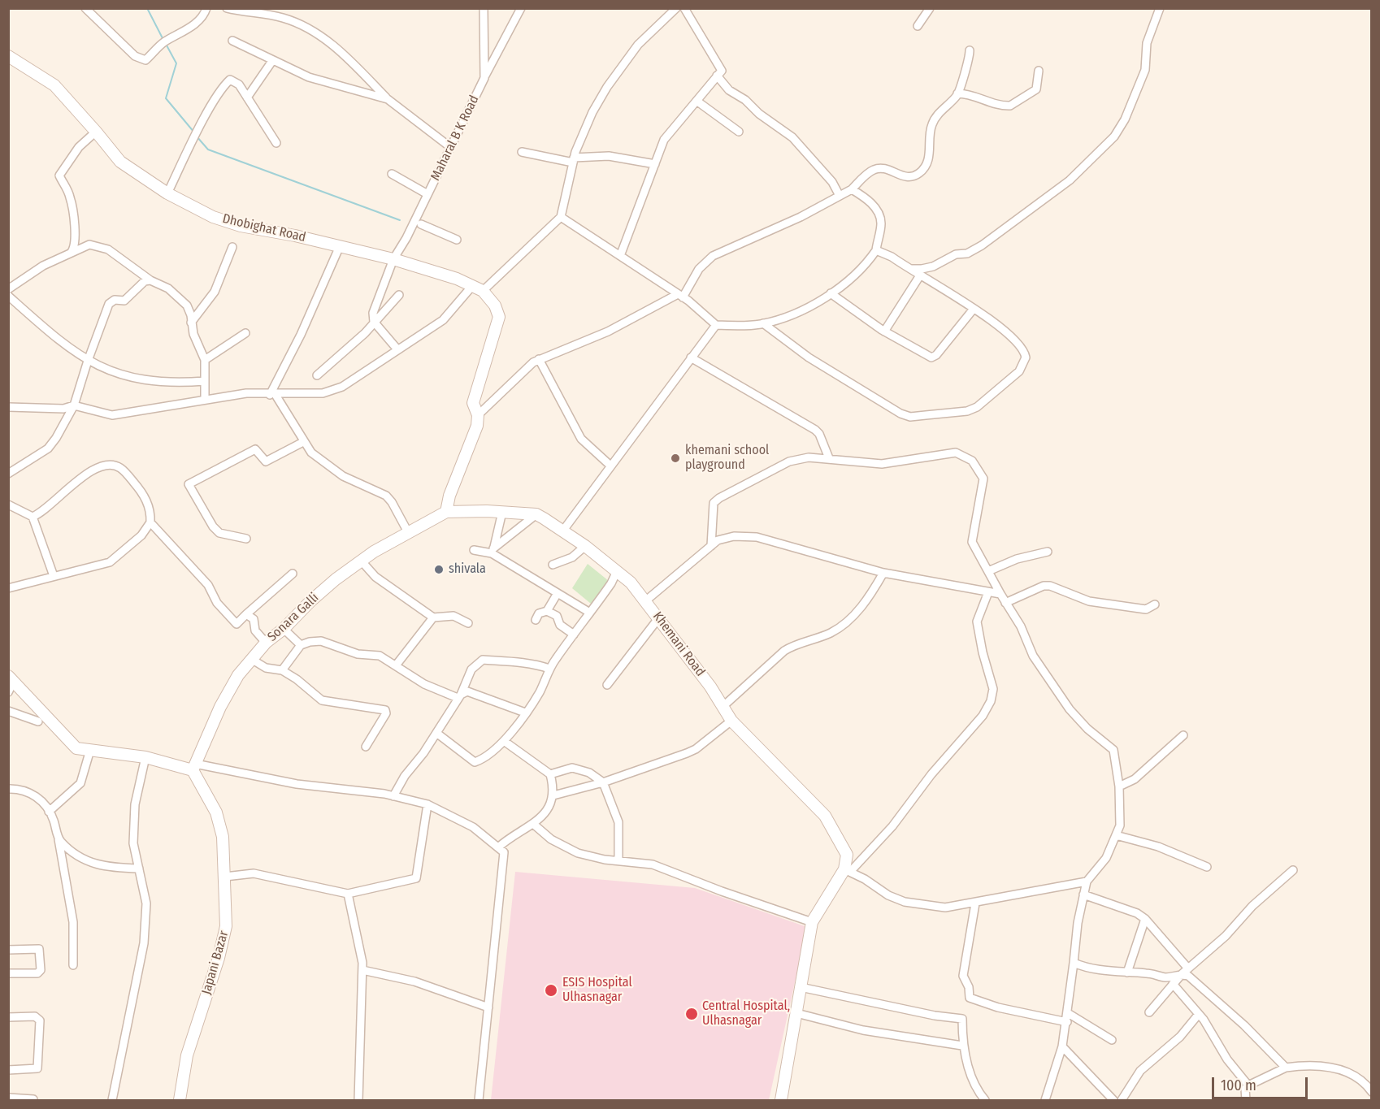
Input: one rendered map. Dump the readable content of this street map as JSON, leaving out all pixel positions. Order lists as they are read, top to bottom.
{
  "streets": {
    "street": [
      "Maharal B K Road",
      "Dhobighat Road",
      "Sonara Galli",
      "Khemani Road",
      "Japani Bazar"
    ]
  },
  "crossings": [
    ["Maharal B K Road", "Dhobighat Road"],
    ["Sonara Galli", "Khemani Road"],
    ["Sonara Galli", "Japani Bazar"]
  ],
  "places": [
    "khemani school playground",
    "shivala",
    "ESIS Hospital Ulhasnagar",
    "Central Hospital, Ulhasnagar"
  ],
  "scale_bar": "100 m"
}
